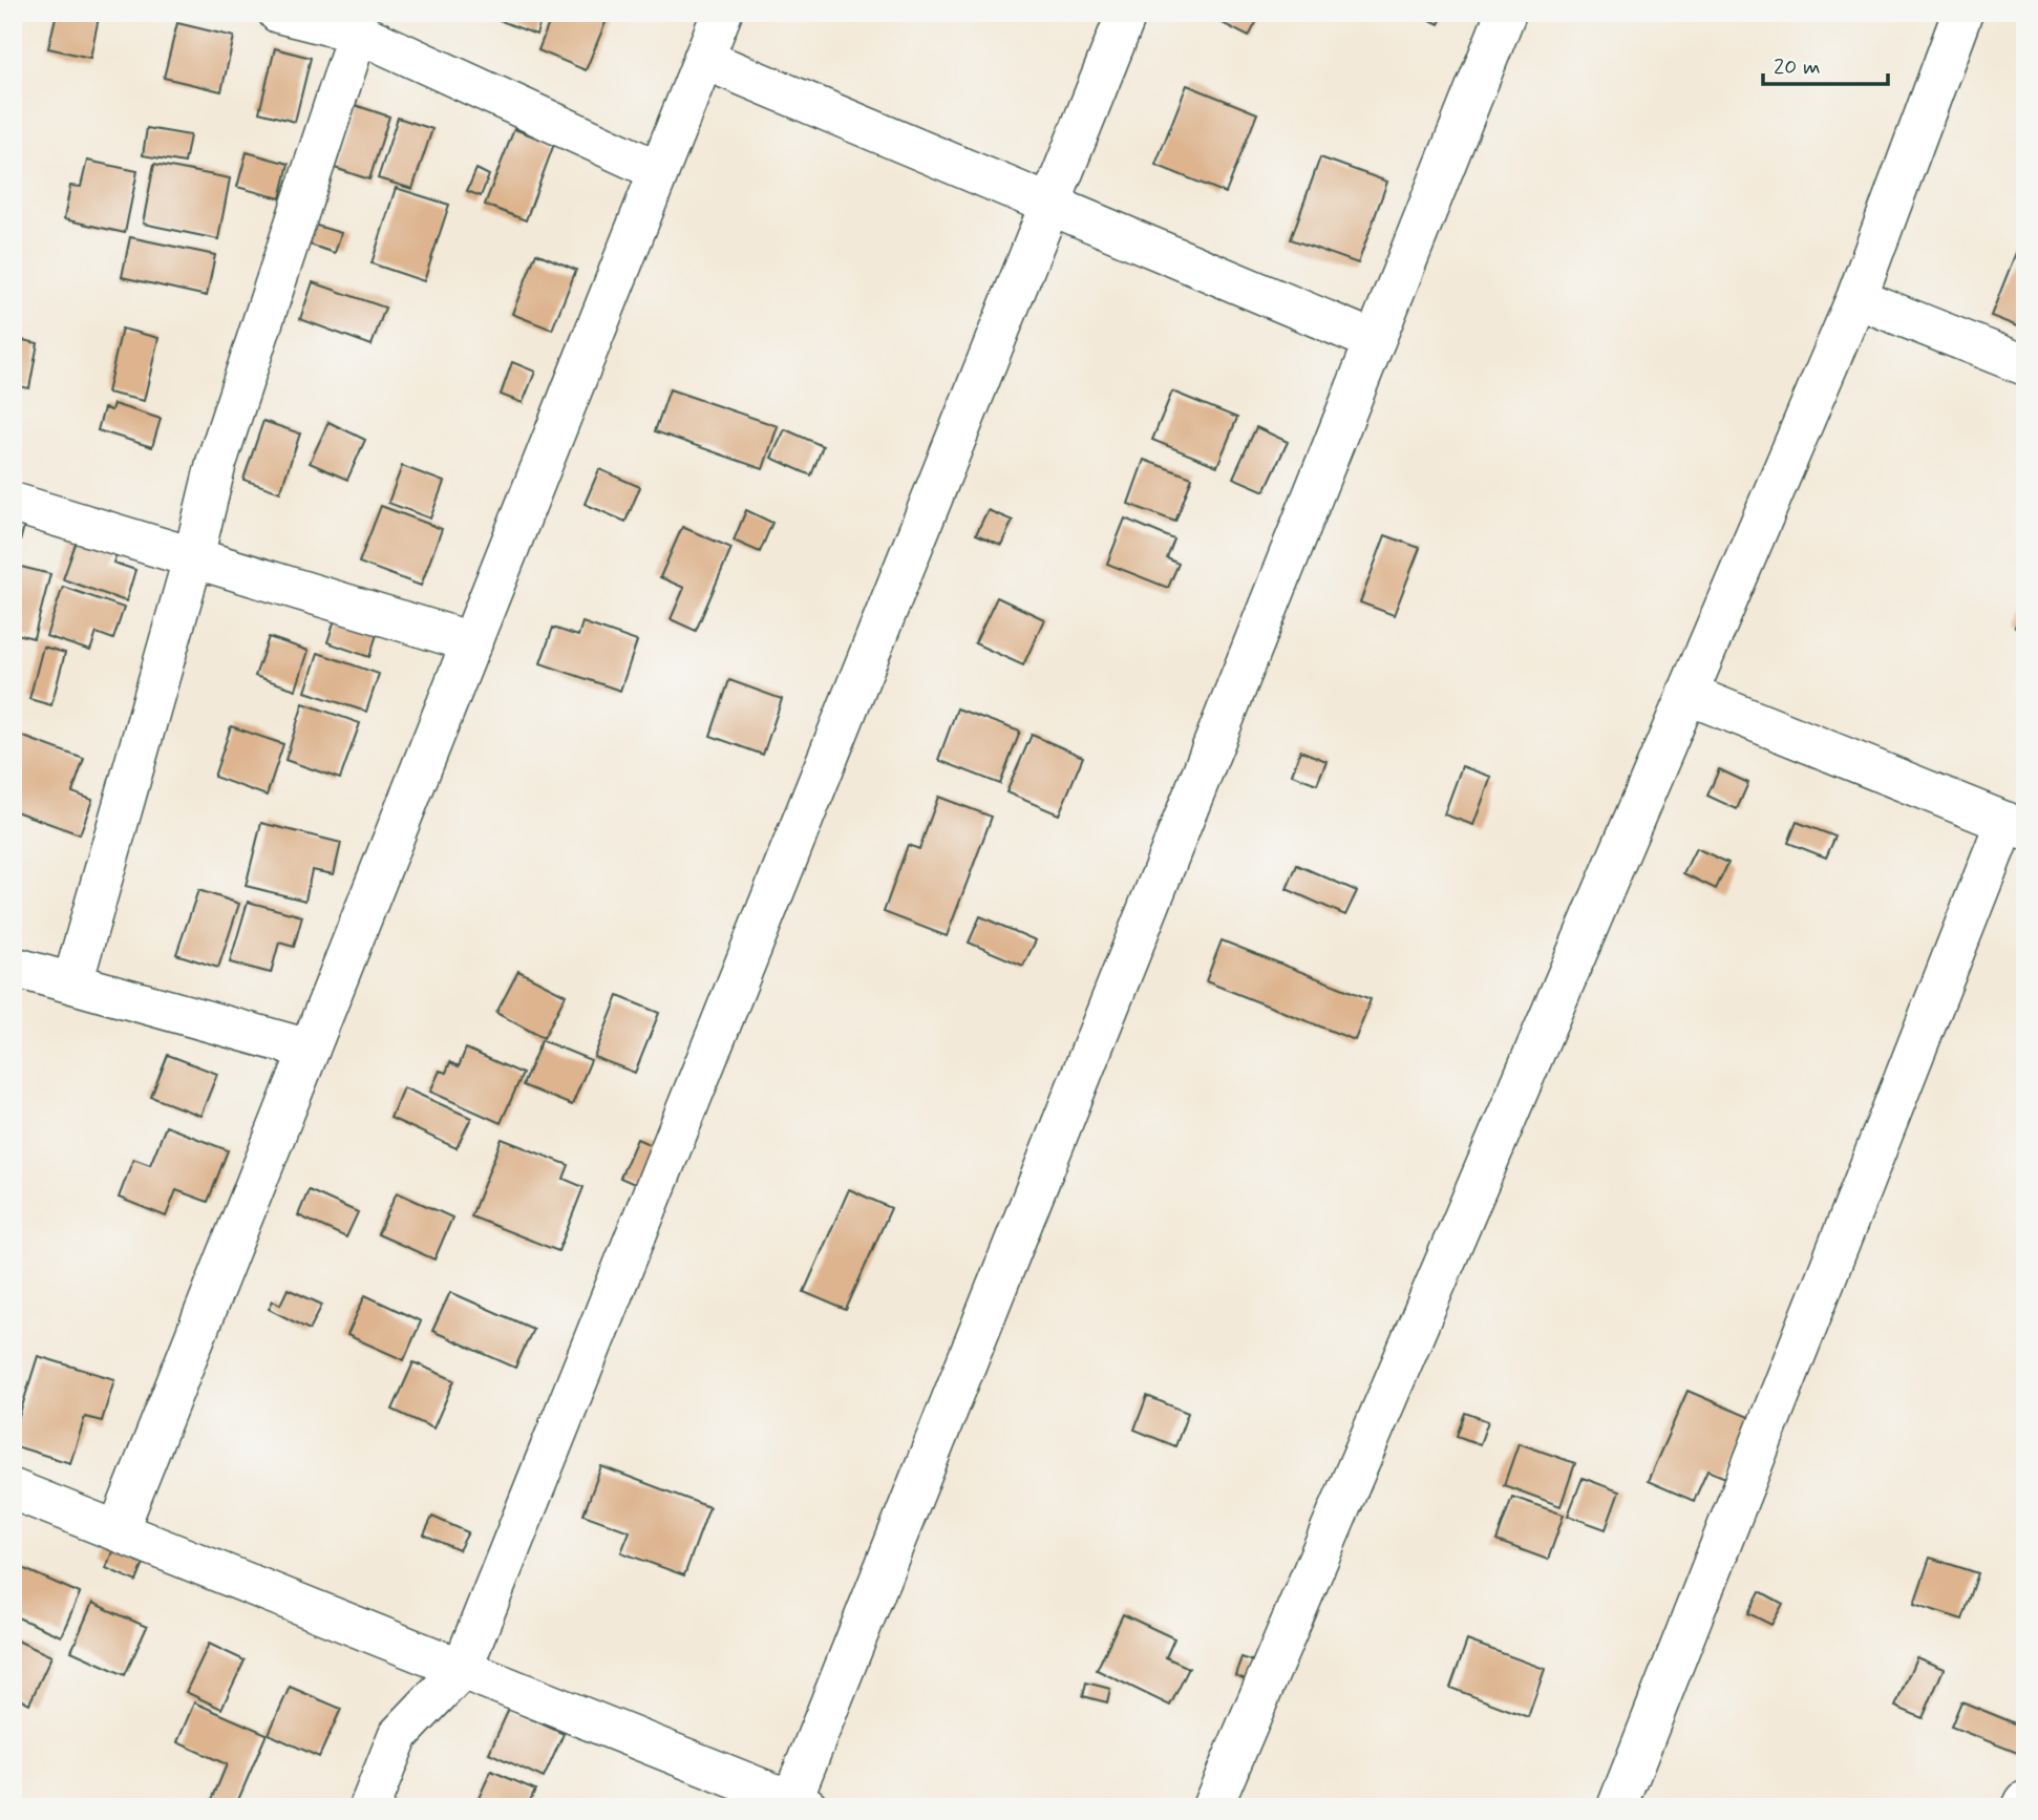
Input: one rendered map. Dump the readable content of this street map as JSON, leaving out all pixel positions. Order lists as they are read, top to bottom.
{
  "scale_bar": "20 m"
}
